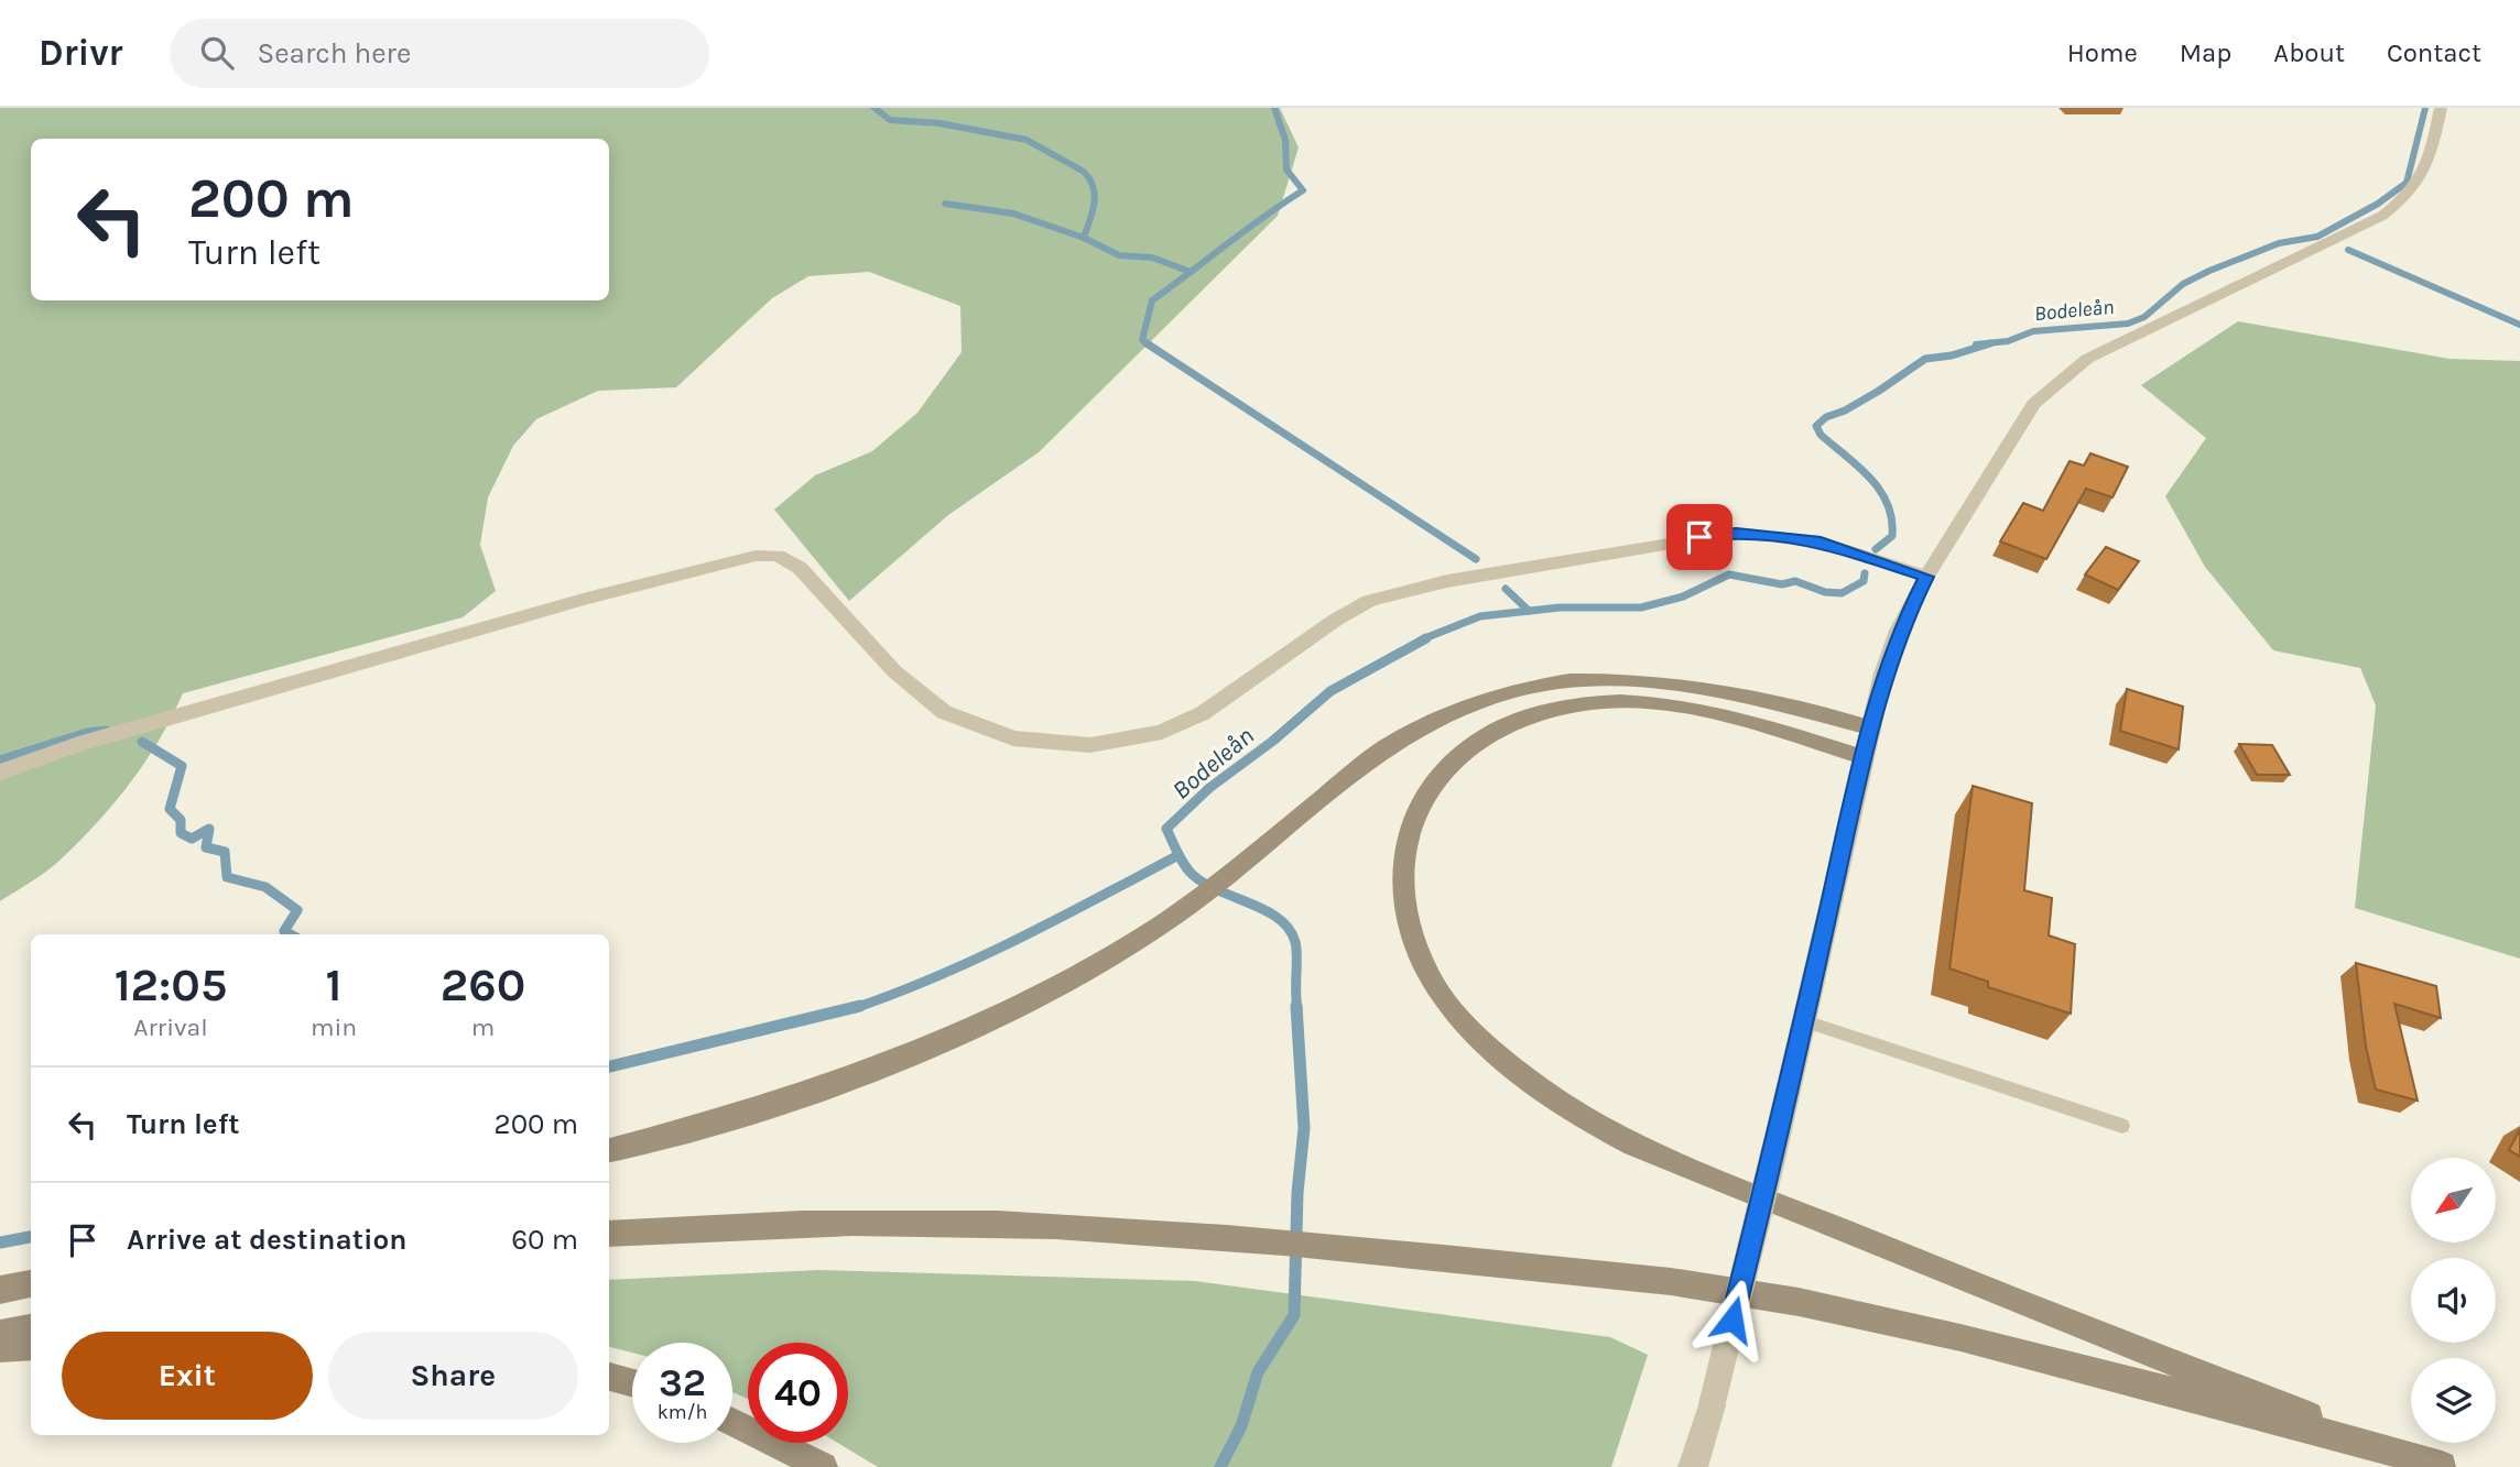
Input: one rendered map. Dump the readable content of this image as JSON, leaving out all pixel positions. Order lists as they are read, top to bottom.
{
  "water": ["Bodeleån"],
  "north": "bottom left",
  "page": {
    "header": "Drivr",
    "search": "Search here",
    "nav": [
      "Home",
      "Map",
      "About",
      "Contact"
    ],
    "turn": ["200 m", "Turn left"],
    "eta": [
      "12:05",
      "Arrival",
      "1",
      "min",
      "260",
      "m"
    ],
    "list": [
      {
        "name": "Turn left",
        "value": "200 m"
      },
      {
        "name": "Arrive at destination",
        "value": "60 m"
      }
    ],
    "buttons": ["Exit", "Share"],
    "speed": "32 km/h",
    "limit": "40"
  }
}
